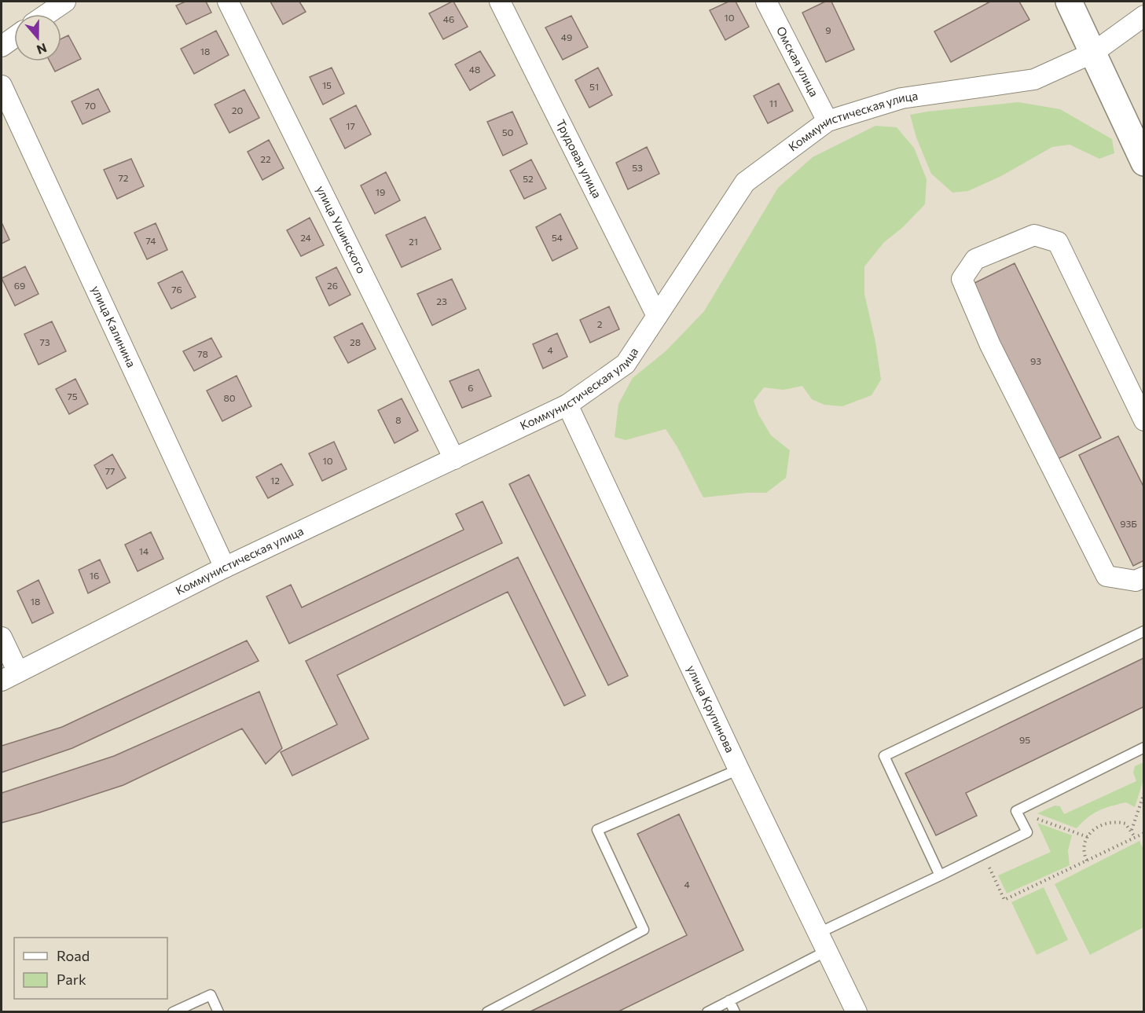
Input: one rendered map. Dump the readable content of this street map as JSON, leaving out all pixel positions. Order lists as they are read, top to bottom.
{
  "streets": {
    "street": [
      "Омская улица",
      "Коммунистическая улица",
      "Трудовая улица",
      "улица Ушинского",
      "улица Калинина",
      "улица Крупинова"
    ]
  },
  "crossings": [
    ["Омская улица", "Коммунистическая улица"],
    ["Коммунистическая улица", "Трудовая улица"],
    ["Коммунистическая улица", "улица Ушинского"],
    ["Коммунистическая улица", "улица Калинина"],
    ["Коммунистическая улица", "улица Крупинова"]
  ],
  "house_numbers": [
    "10",
    "46",
    "9",
    "49",
    "18",
    "48",
    "15",
    "51",
    "11",
    "70",
    "20",
    "17",
    "50",
    "22",
    "53",
    "72",
    "52",
    "19",
    "24",
    "54",
    "74",
    "21",
    "69",
    "26",
    "76",
    "23",
    "2",
    "73",
    "28",
    "4",
    "78",
    "93",
    "6",
    "75",
    "80",
    "8",
    "10",
    "77",
    "12",
    "93Б",
    "14",
    "16",
    "18",
    "95",
    "4"
  ],
  "legend": ["Road", "Park"],
  "north": "bottom"
}
